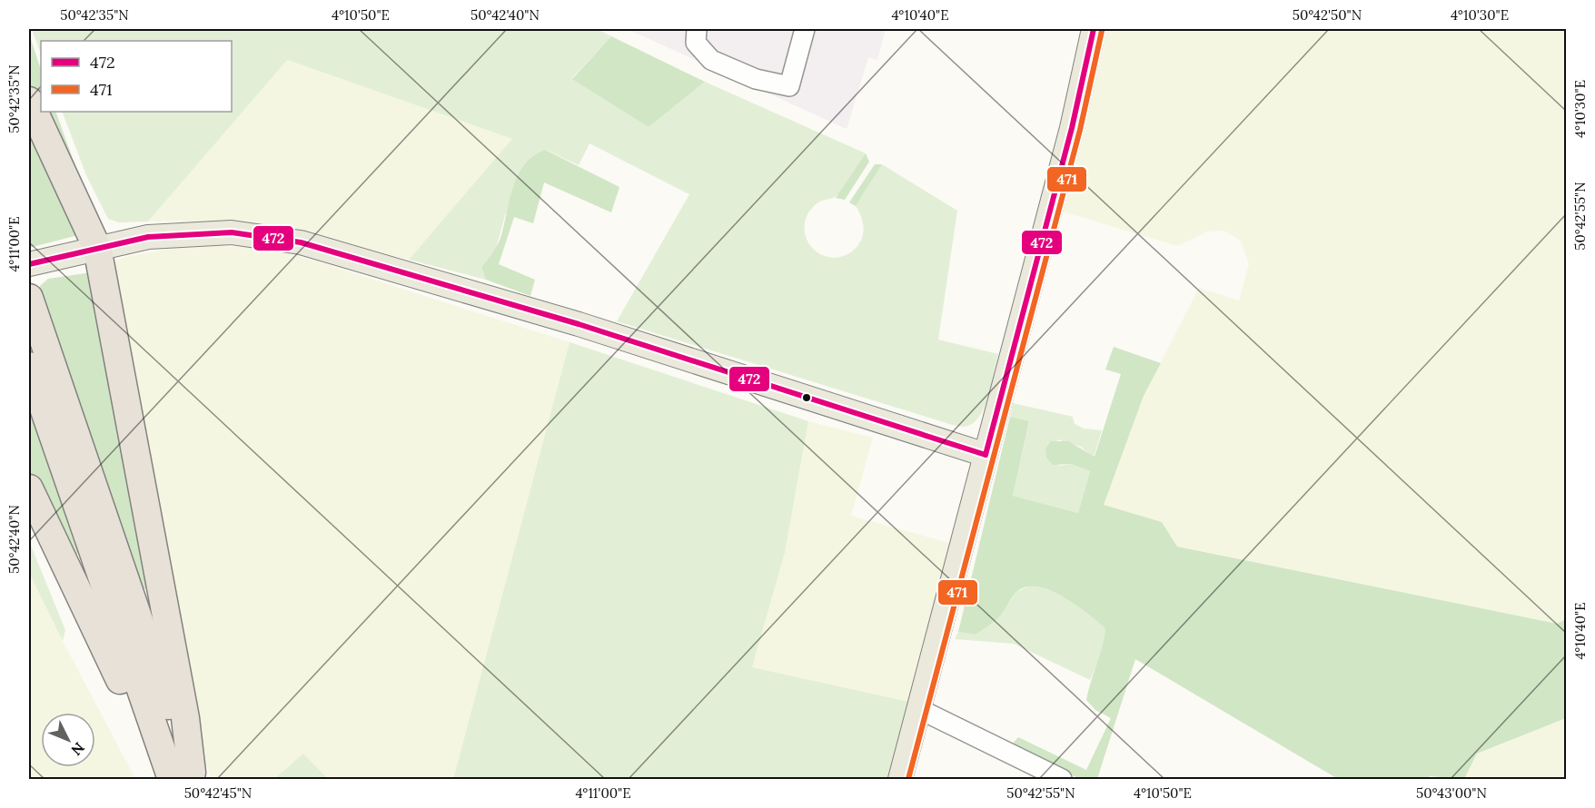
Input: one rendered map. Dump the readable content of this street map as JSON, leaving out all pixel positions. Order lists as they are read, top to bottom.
{
  "lines": ["transit line 472", "transit line 471"],
  "legend": ["472", "471"],
  "north": "bottom right",
  "coordinates": [
    "50°42'35\"N",
    "4°10'50\"E",
    "50°42'40\"N",
    "4°10'40\"E",
    "50°42'50\"N",
    "4°10'30\"E",
    "50°42'55\"N",
    "4°11'00\"E",
    "50°42'45\"N",
    "50°43'00\"N"
  ]
}
